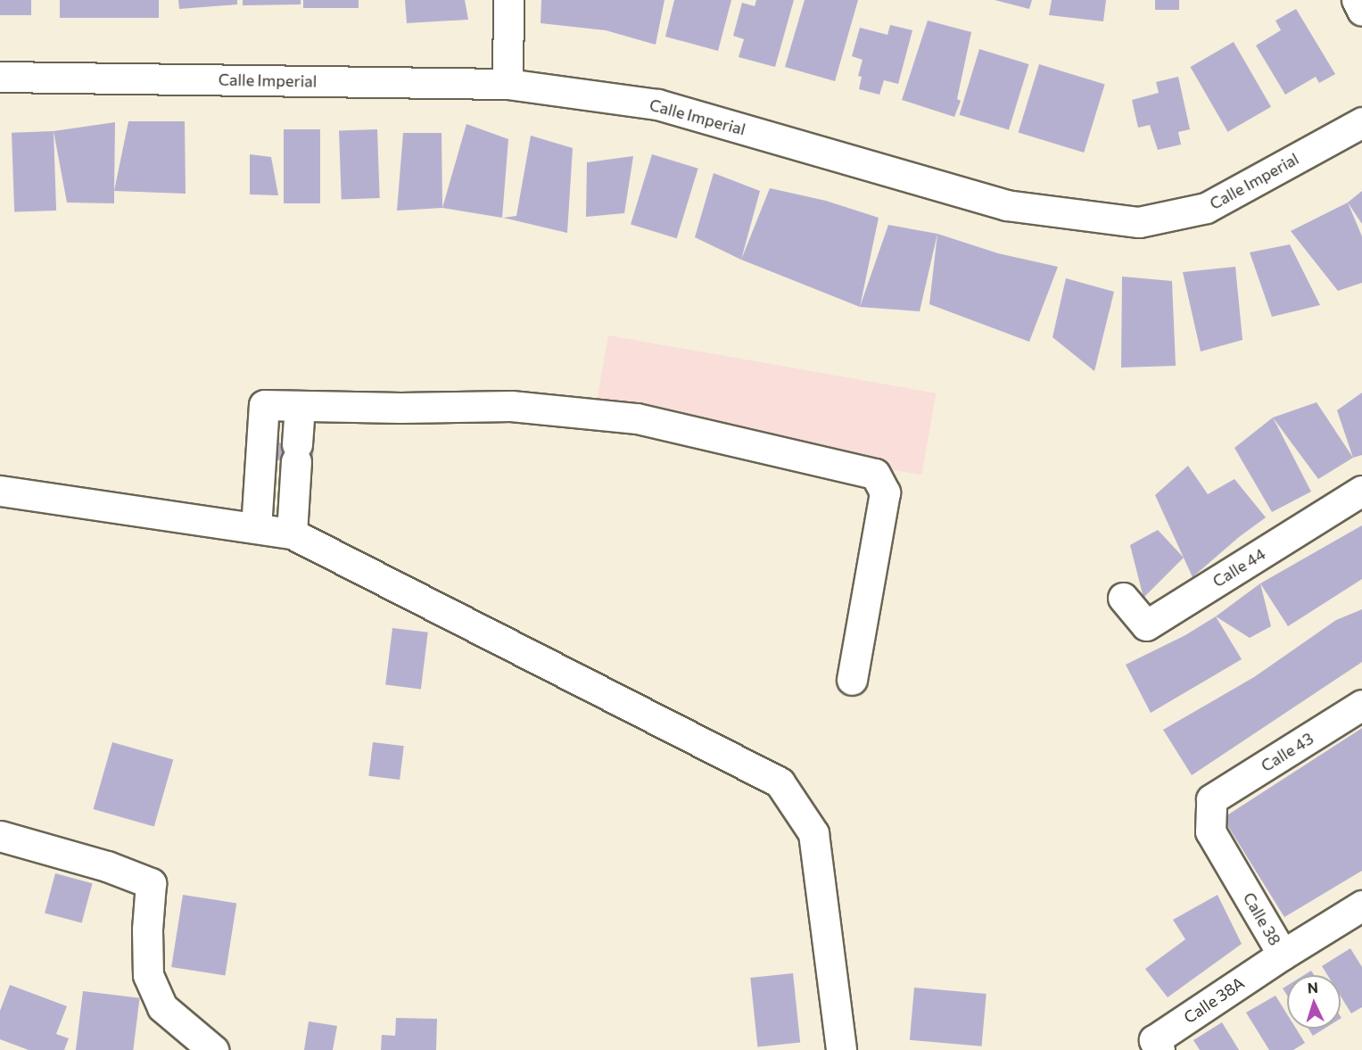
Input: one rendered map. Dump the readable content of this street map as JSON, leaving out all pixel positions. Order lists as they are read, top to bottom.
{
  "streets": {
    "street": [
      "Calle Imperial",
      "Calle 44",
      "Calle 43",
      "Calle 38",
      "Calle 38A"
    ]
  },
  "crossings": [
    ["Calle 43", "Calle 38"],
    ["Calle 38", "Calle 38A"]
  ],
  "north": "top"
}
